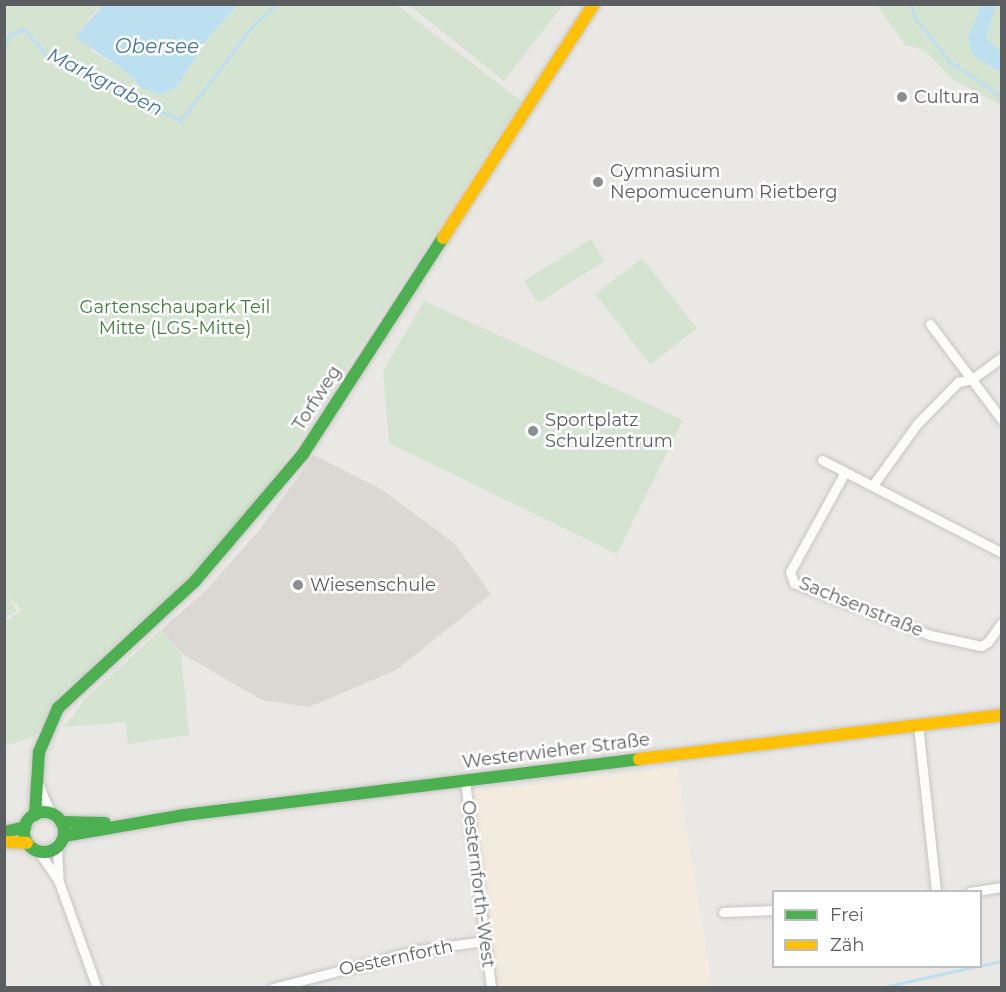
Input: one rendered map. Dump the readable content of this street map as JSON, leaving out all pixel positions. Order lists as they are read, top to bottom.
{
  "streets": {
    "main road": ["Torfweg", "Westerwieher Straße"],
    "street": ["Sachsenstraße", "Oesternforth-West", "Oesternforth"]
  },
  "crossings": [
    ["Torfweg", "Westerwieher Straße"],
    ["Westerwieher Straße", "Oesternforth-West"],
    ["Oesternforth-West", "Oesternforth"]
  ],
  "water": ["Obersee", "Markgraben"],
  "parks": ["Gartenschaupark Teil Mitte (LGS-Mitte)"],
  "places": [
    "Cultura",
    "Gymnasium Nepomucenum Rietberg",
    "Sportplatz Schulzentrum",
    "Wiesenschule"
  ],
  "legend": ["Frei", "Zäh"]
}
